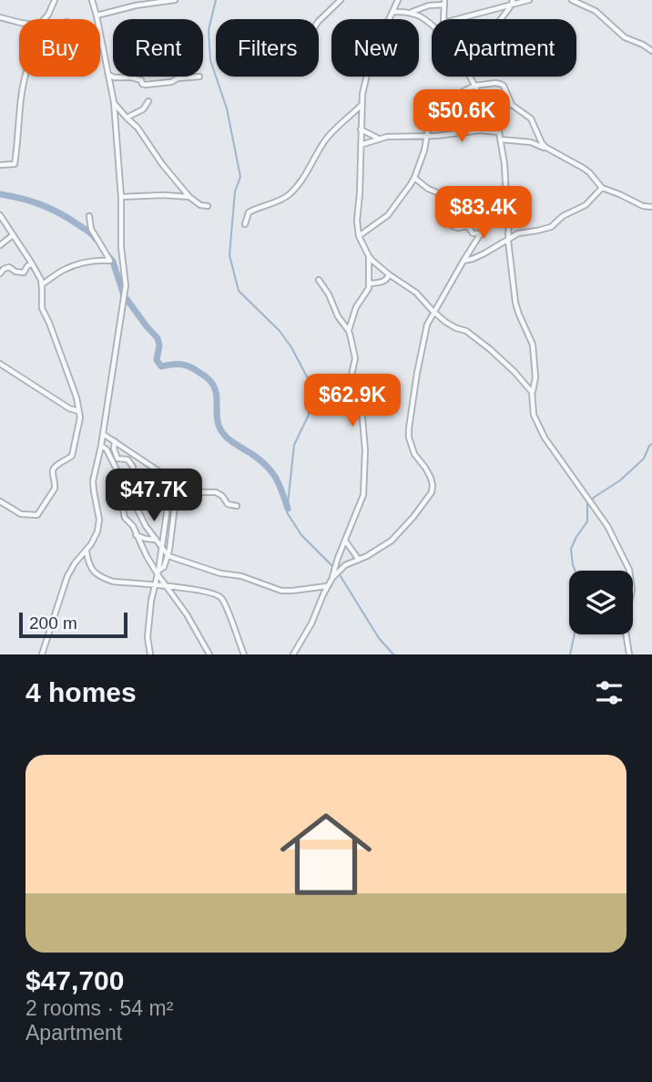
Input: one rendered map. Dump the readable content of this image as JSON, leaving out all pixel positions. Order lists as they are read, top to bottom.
{
  "scale_bar": "200 m",
  "page": {
    "chip": [
      "Buy",
      "Rent",
      "Filters",
      "New",
      "Apartment"
    ],
    "price": [
      "$50.6K",
      "$83.4K",
      "$62.9K",
      "$47.7K"
    ],
    "scale": "200 m",
    "heading": "4 homes",
    "list": [
      {
        "name": "$47,700",
        "note": "2 rooms · 54 m² · Apartment"
      }
    ]
  }
}
